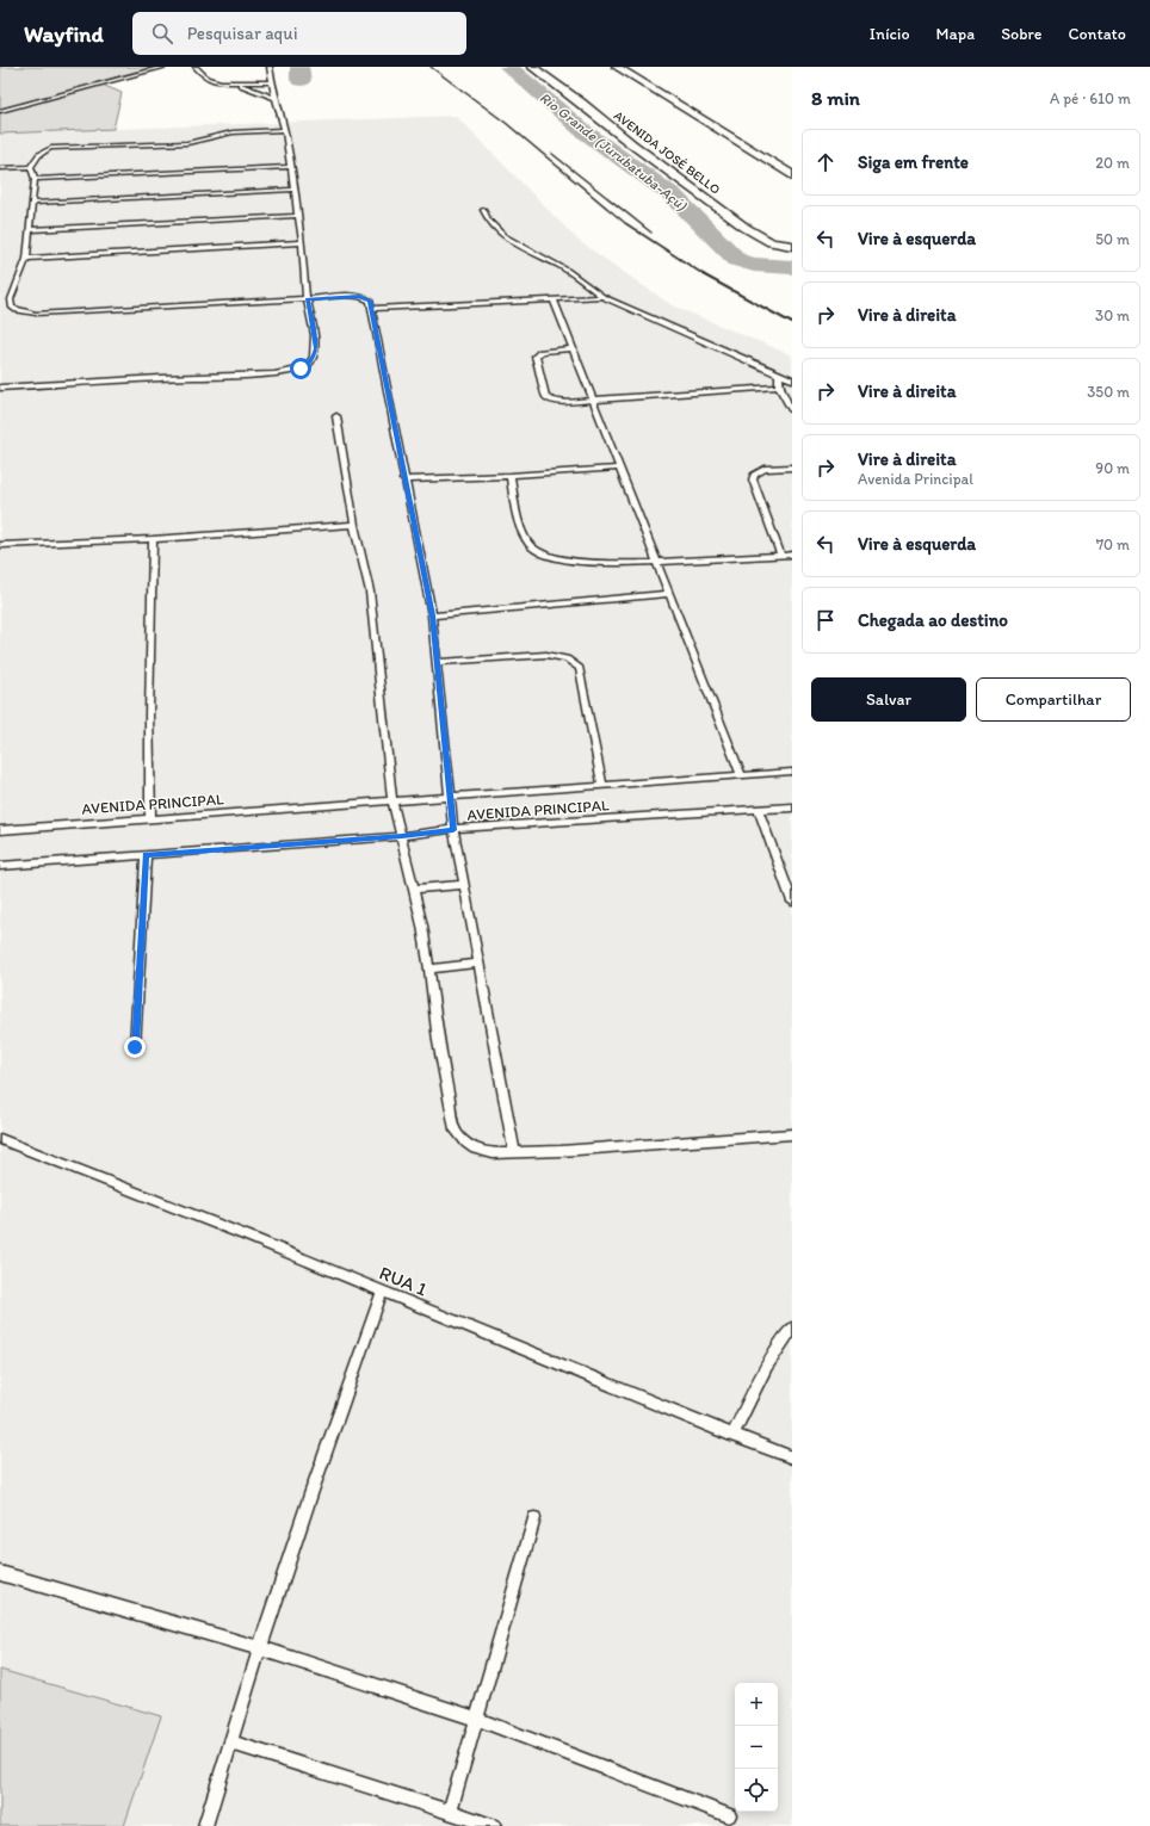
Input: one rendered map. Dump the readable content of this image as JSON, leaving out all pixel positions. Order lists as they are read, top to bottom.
{
  "streets": {
    "street": ["AVENIDA JOSÉ BELLO"],
    "lane": ["AVENIDA PRINCIPAL", "RUA 1"]
  },
  "water": ["Rio Grande (Jurubatuba-Açú)"],
  "page": {
    "header": "Wayfind",
    "search": "Pesquisar aqui",
    "nav": [
      "Início",
      "Mapa",
      "Sobre",
      "Contato"
    ],
    "heading": ["8 min", "A pé · 610 m"],
    "list": [
      ["Siga em frente", "20 m"],
      ["Vire à esquerda", "50 m"],
      ["Vire à direita", "30 m"],
      ["Vire à direita", "350 m"],
      ["Vire à direita", "Avenida Principal", "90 m"],
      ["Vire à esquerda", "70 m"],
      "Chegada ao destino"
    ],
    "buttons": ["Salvar", "Compartilhar"],
    "map_buttons": ["+", "−"]
  }
}
